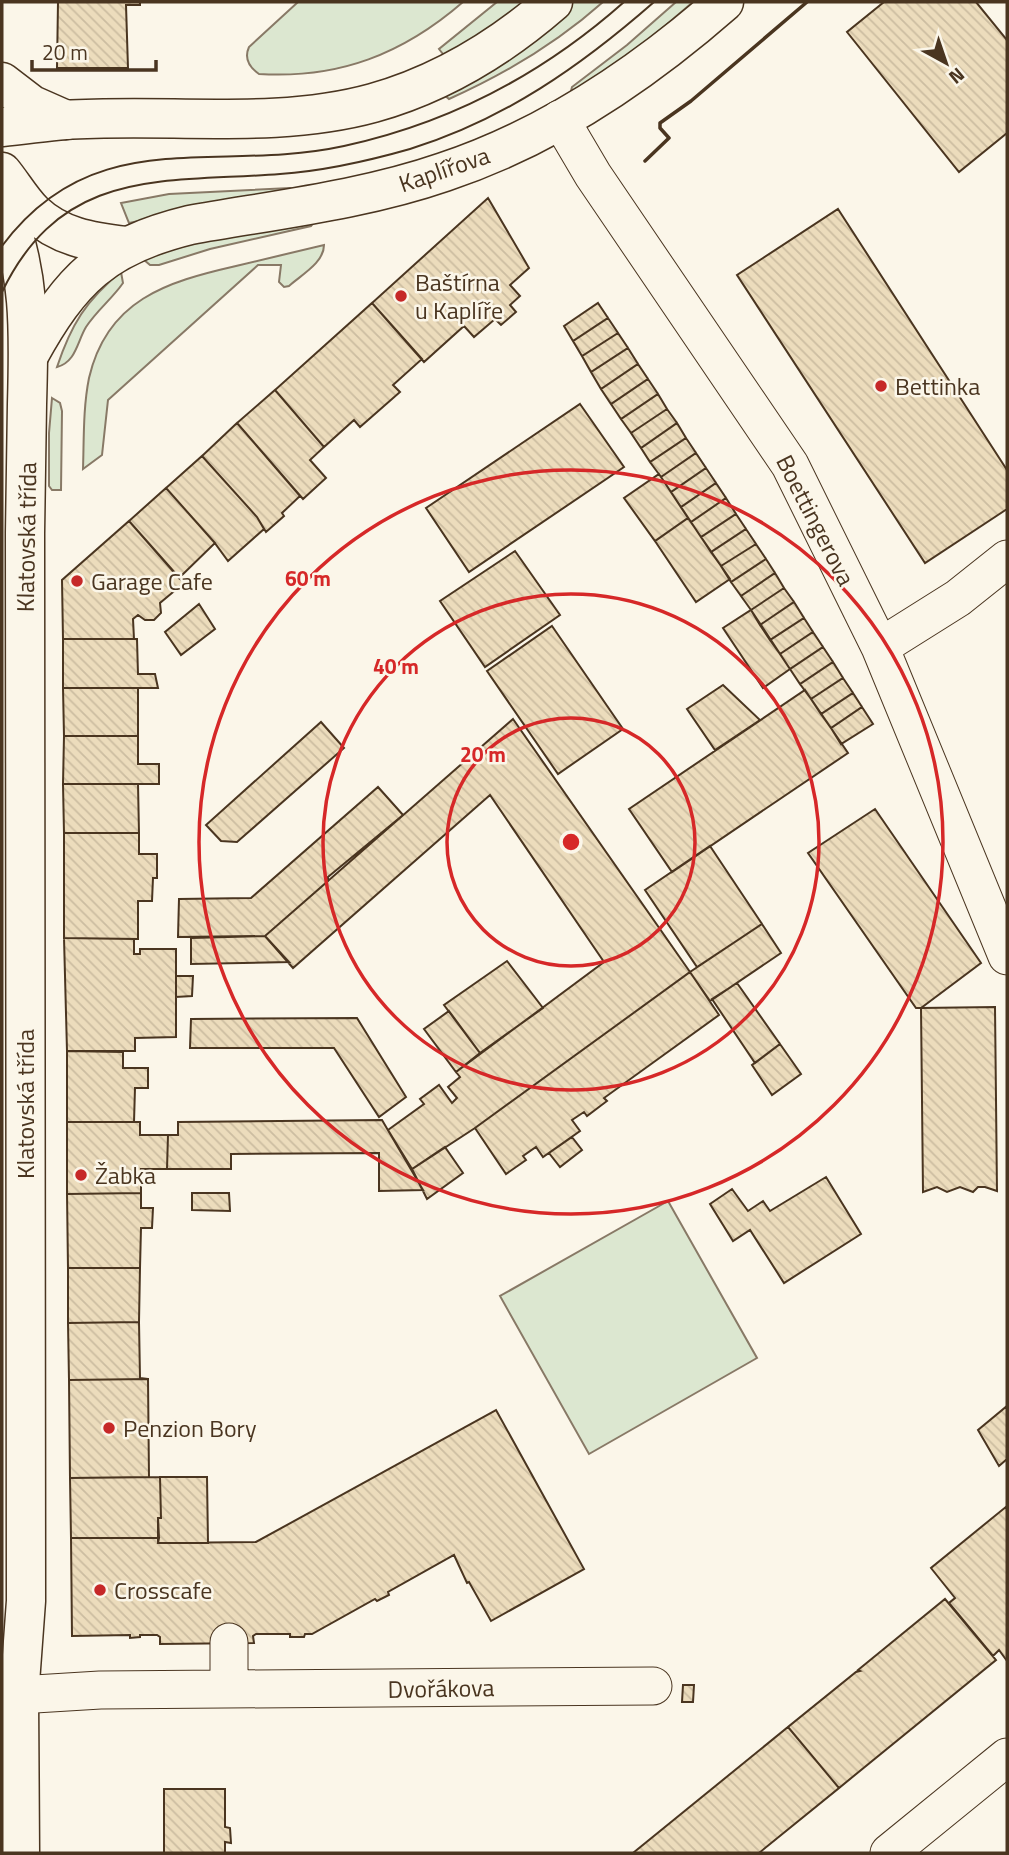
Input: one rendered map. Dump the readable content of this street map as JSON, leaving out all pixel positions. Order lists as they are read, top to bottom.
{
  "streets": {
    "main road": ["Kaplířova", "Klatovská třída"],
    "street": ["Boettingerova", "Dvořákova"]
  },
  "crossings": [
    ["Kaplířova", "Boettingerova"],
    ["Kaplířova", "Klatovská třída"],
    ["Klatovská třída", "Dvořákova"]
  ],
  "places": [
    "Baštírna u Kaplíře",
    "Bettinka",
    "Garage Cafe",
    "Žabka",
    "Penzion Bory",
    "Crosscafe"
  ],
  "scale_bar": "20 m",
  "north": "bottom right",
  "rings": ["60 m", "40 m", "20 m"]
}
